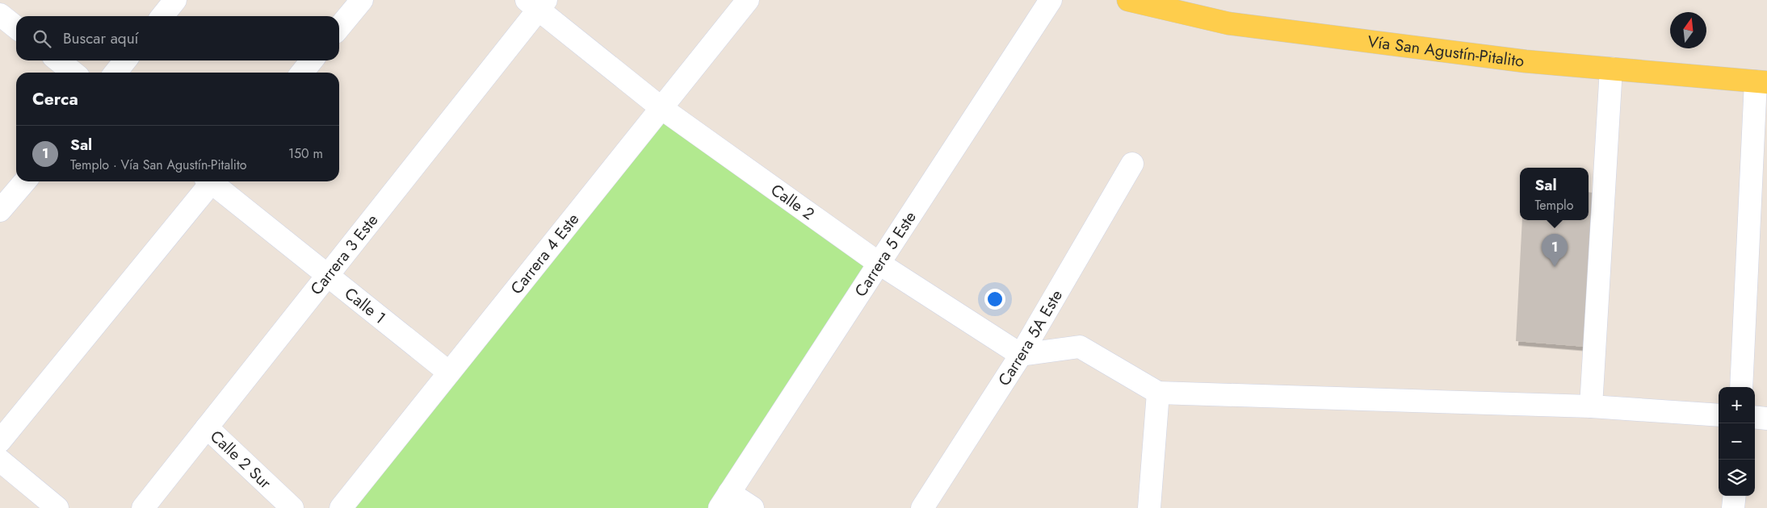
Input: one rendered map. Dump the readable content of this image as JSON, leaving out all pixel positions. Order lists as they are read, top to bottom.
{
  "streets": {
    "main road": ["Vía San Agustín-Pitalito"],
    "street": [
      "Calle 2",
      "Carrera 3 Este",
      "Carrera 4 Este",
      "Carrera 5 Este",
      "Calle 1",
      "Carrera 5A Este",
      "Calle 2 Sur"
    ]
  },
  "crossings": [
    ["Calle 2", "Carrera 3 Este"],
    ["Calle 2", "Carrera 4 Este"],
    ["Calle 2", "Carrera 5 Este"],
    ["Calle 2", "Carrera 5A Este"],
    ["Carrera 3 Este", "Calle 1"],
    ["Carrera 3 Este", "Calle 2 Sur"],
    ["Carrera 4 Este", "Calle 1"]
  ],
  "north": "top",
  "page": {
    "search": "Buscar aquí",
    "heading": "Cerca",
    "list": [
      {
        "mark": "1",
        "name": "Sal",
        "note": "Templo · Vía San Agustín-Pitalito",
        "value": "150 m"
      }
    ],
    "popup": ["Sal", "Templo"],
    "pins": "1",
    "map_buttons": ["+", "−"]
  }
}
